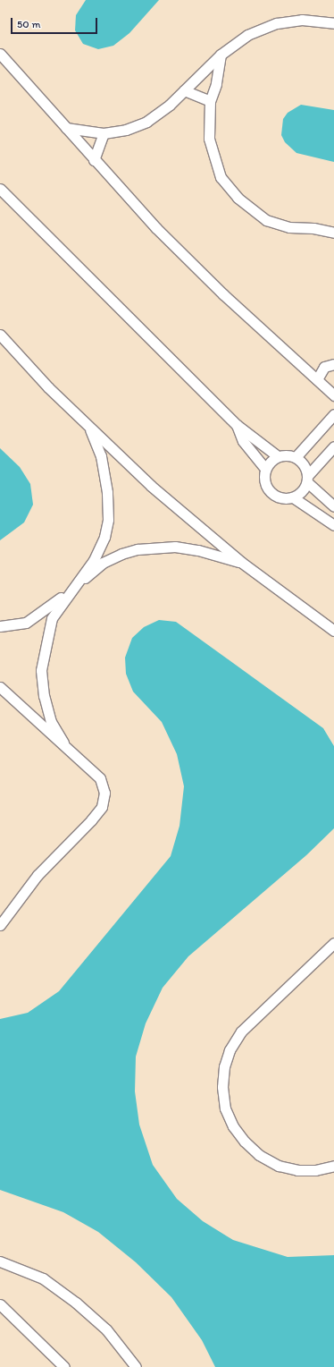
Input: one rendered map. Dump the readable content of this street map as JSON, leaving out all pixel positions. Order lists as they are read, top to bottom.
{
  "scale_bar": "50 m"
}
